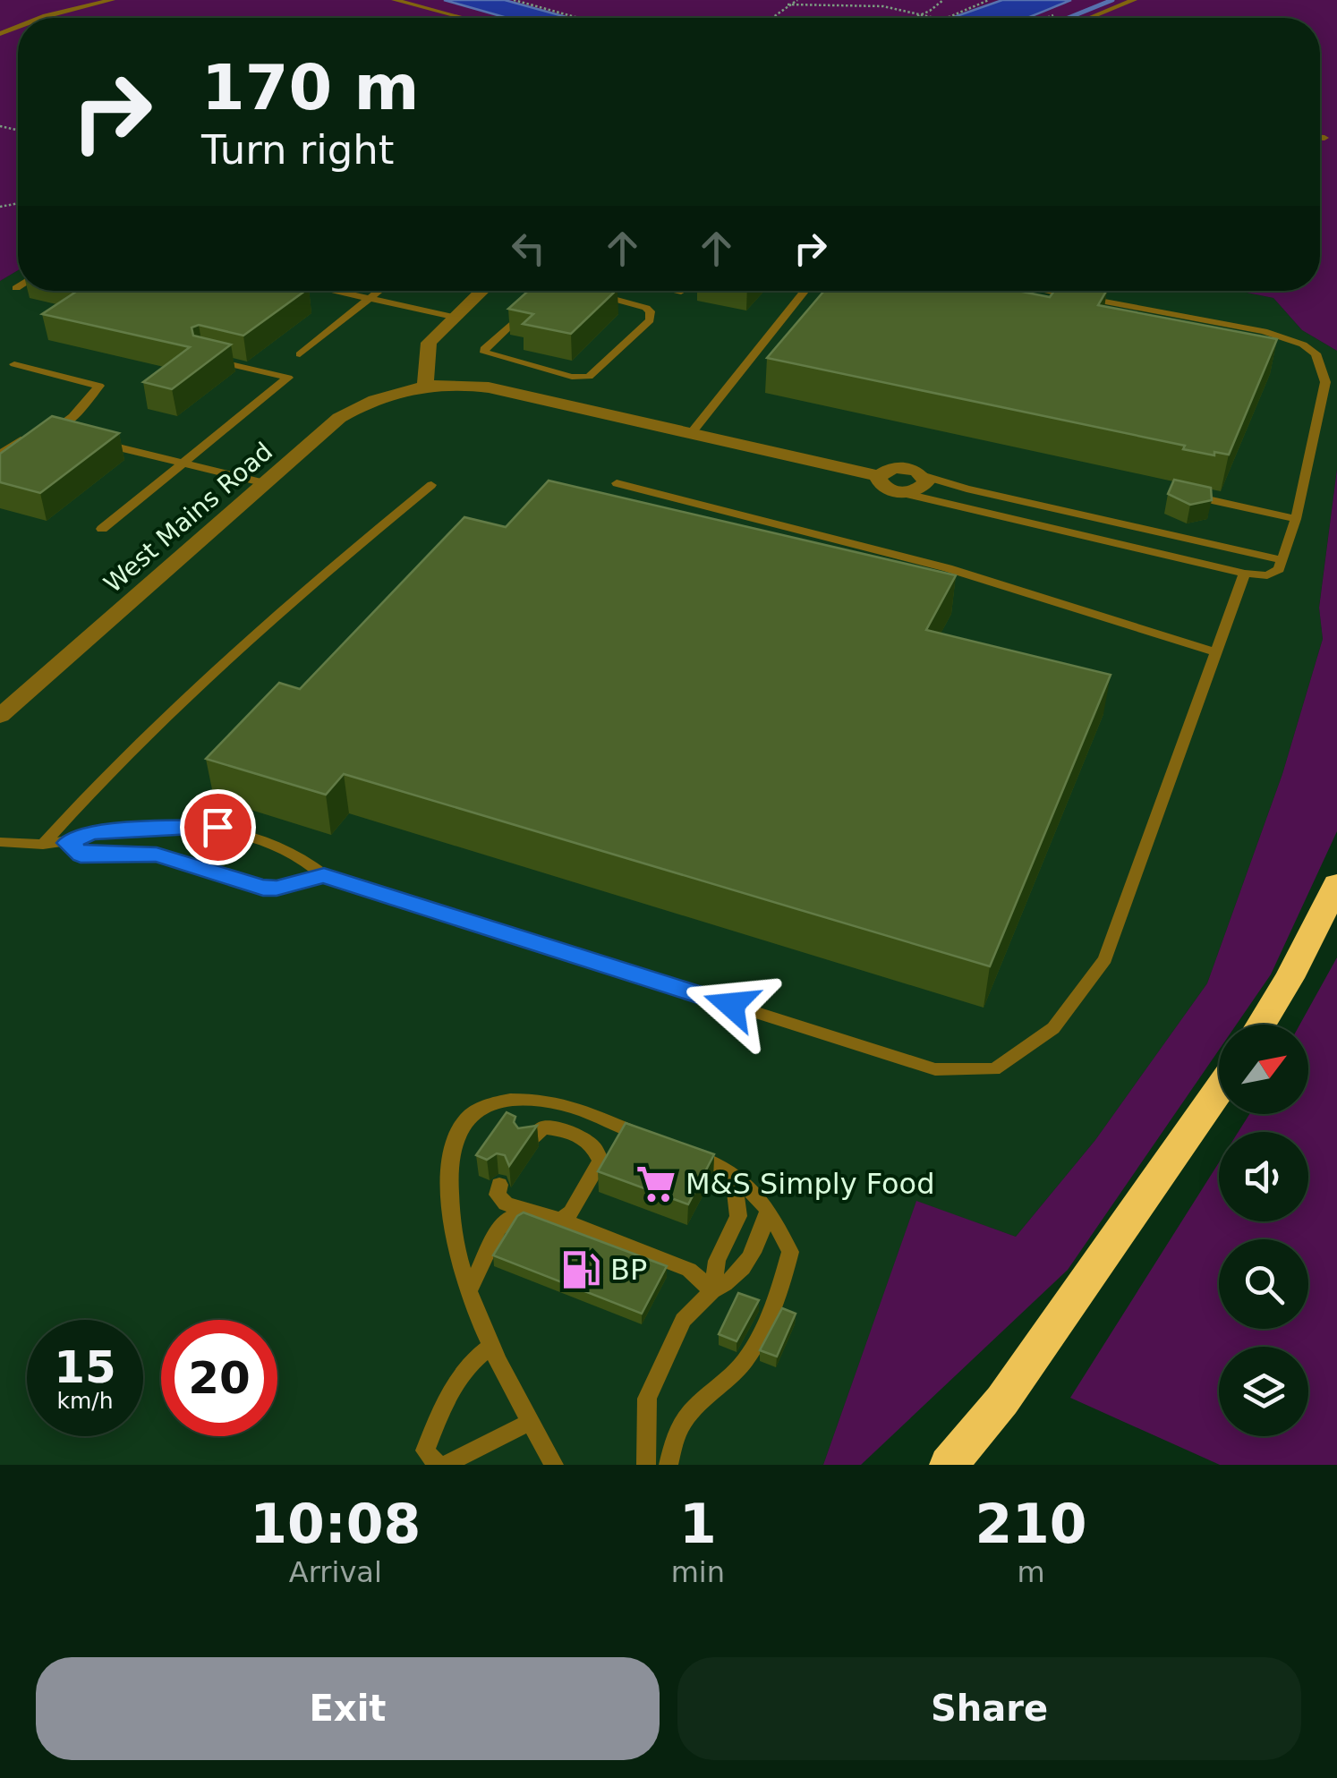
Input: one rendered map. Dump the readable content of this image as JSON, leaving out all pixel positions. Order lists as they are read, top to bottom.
{
  "streets": {
    "street": ["West Mains Road"]
  },
  "places": {
    "supermarket": ["M&S Simply Food"],
    "fuel station": ["BP"]
  },
  "north": "top right",
  "page": {
    "turn": ["170 m", "Turn right"],
    "speed": "15 km/h",
    "limit": "20",
    "eta": [
      "10:08",
      "Arrival",
      "1",
      "min",
      "210",
      "m"
    ],
    "buttons": ["Exit", "Share"]
  }
}
